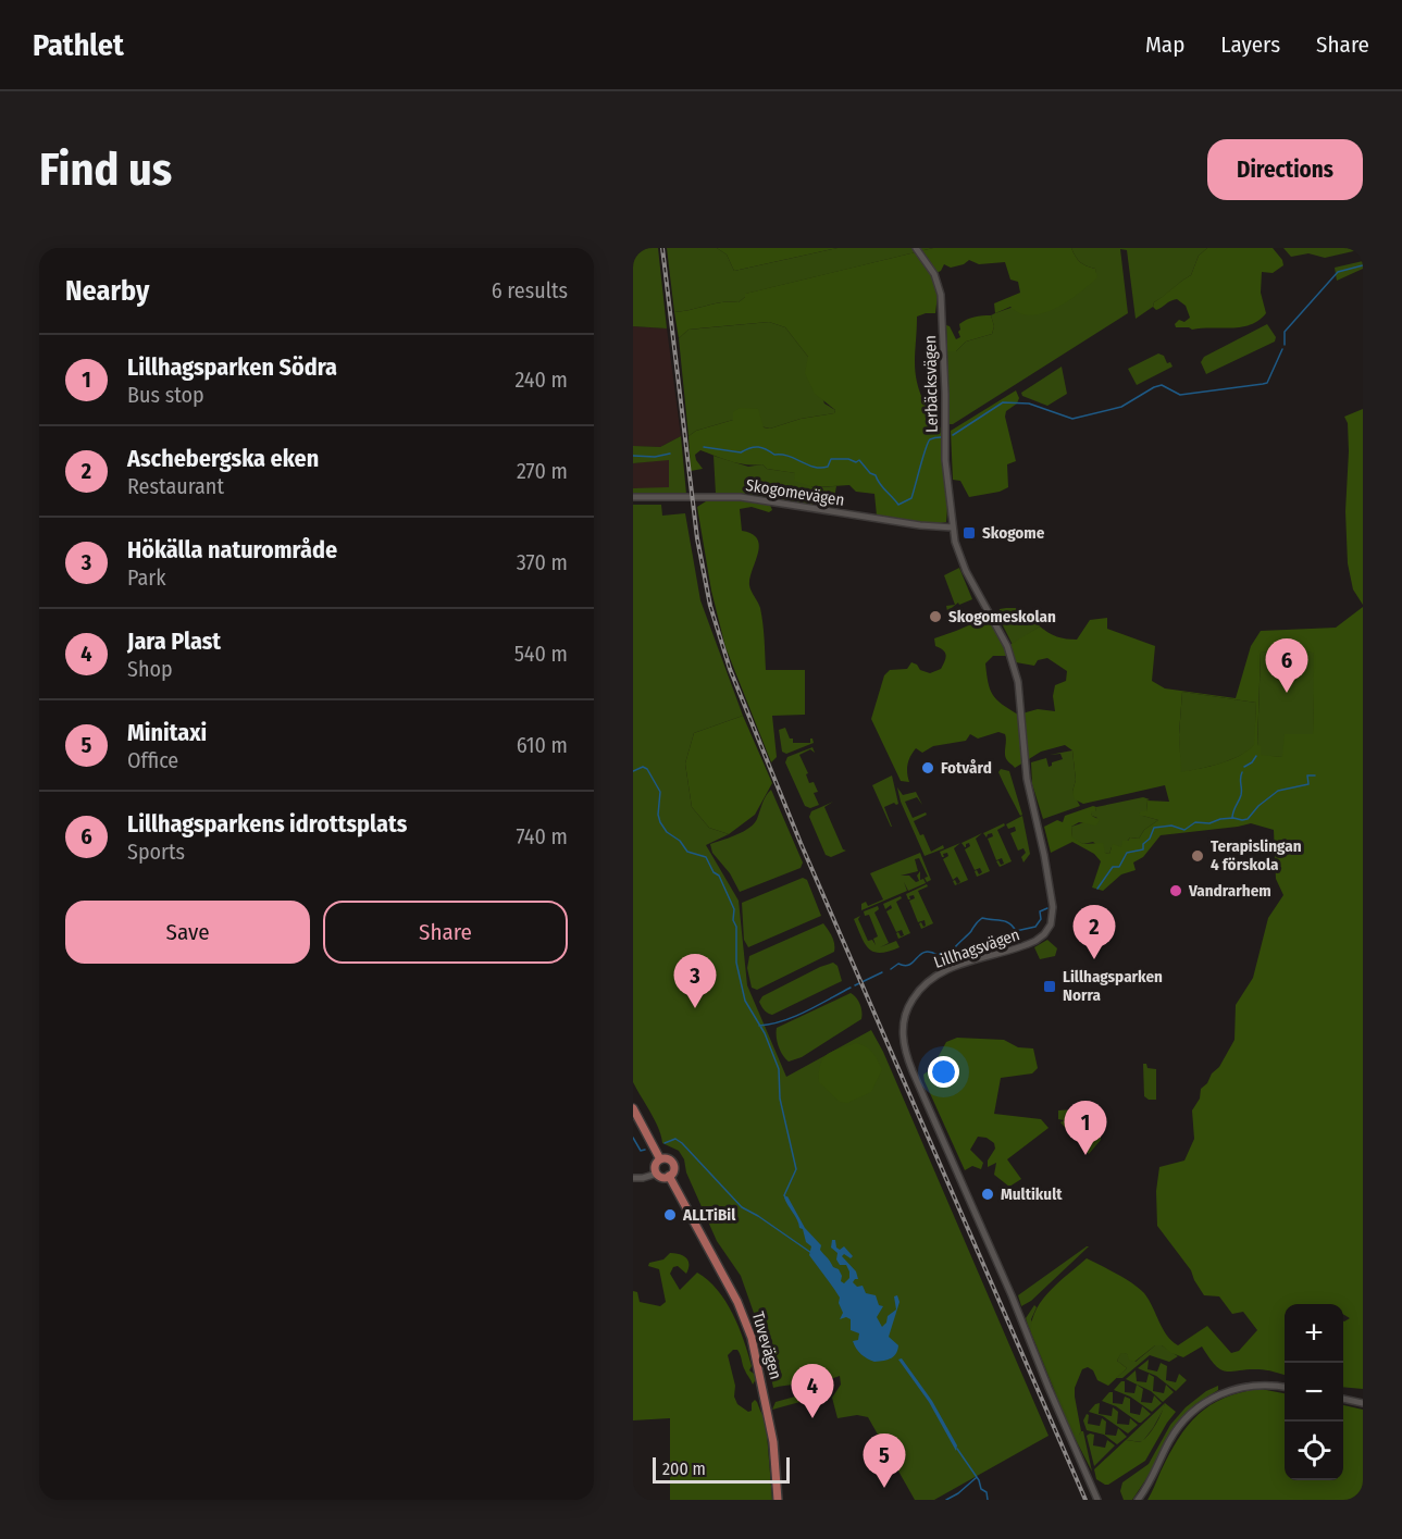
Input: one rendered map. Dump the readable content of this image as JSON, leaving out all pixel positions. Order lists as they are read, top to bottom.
{
  "streets": {
    "main road": ["Tuvevägen"],
    "street": ["Lerbäcksvägen", "Skogomevägen", "Lillhagsvägen"]
  },
  "crossings": [
    ["Lerbäcksvägen", "Skogomevägen"],
    ["Lerbäcksvägen", "Lillhagsvägen"],
    ["Skogomevägen", "Lillhagsvägen"]
  ],
  "places": {
    "transit": ["Skogome", "Lillhagsparken Norra"],
    "other": [
      "Skogomeskolan",
      "Fotvård",
      "Terapislingan 4 förskola",
      "Vandrarhem",
      "Multikult",
      "ALLTiBil"
    ]
  },
  "scale_bar": "200 m",
  "page": {
    "header": "Pathlet",
    "nav": ["Map", "Layers", "Share"],
    "buttons": [
      "Directions",
      ["Save", "Share"]
    ],
    "title": "Find us",
    "heading": ["Nearby", "6 results"],
    "list": [
      {
        "mark": "1",
        "name": "Lillhagsparken Södra",
        "note": "Bus stop",
        "value": "240 m"
      },
      {
        "mark": "2",
        "name": "Aschebergska eken",
        "note": "Restaurant",
        "value": "270 m"
      },
      {
        "mark": "3",
        "name": "Hökälla naturområde",
        "note": "Park",
        "value": "370 m"
      },
      {
        "mark": "4",
        "name": "Jara Plast",
        "note": "Shop",
        "value": "540 m"
      },
      {
        "mark": "5",
        "name": "Minitaxi",
        "note": "Office",
        "value": "610 m"
      },
      {
        "mark": "6",
        "name": "Lillhagsparkens idrottsplats",
        "note": "Sports",
        "value": "740 m"
      }
    ],
    "pins": [
      "6",
      "2",
      "3",
      "1",
      "4",
      "5"
    ],
    "map_buttons": ["+", "−"],
    "scale": "200 m"
  }
}
